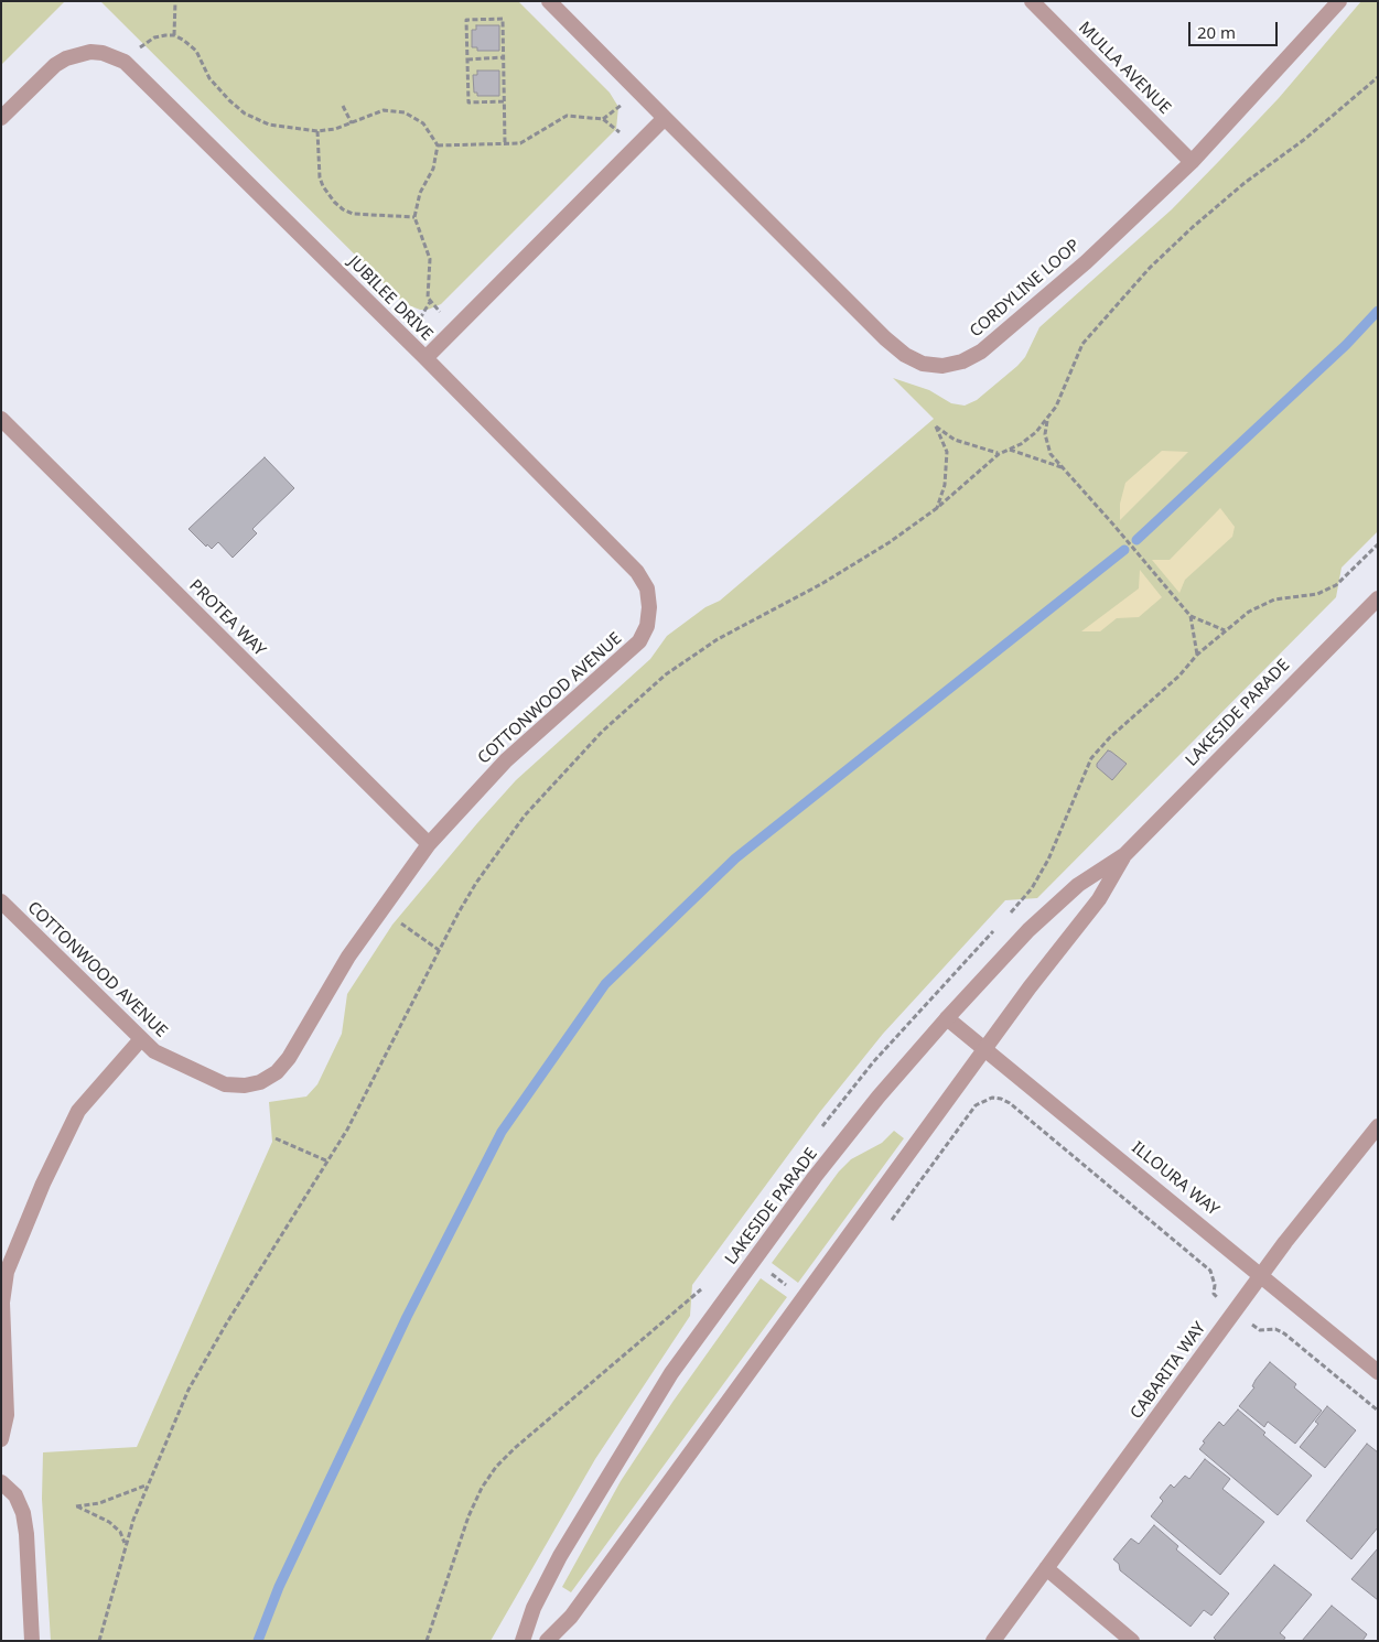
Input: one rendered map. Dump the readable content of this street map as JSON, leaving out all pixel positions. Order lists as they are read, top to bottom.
{
  "streets": {
    "street": [
      "MULLA AVENUE",
      "CORDYLINE LOOP",
      "JUBILEE DRIVE",
      "PROTEA WAY",
      "COTTONWOOD AVENUE",
      "LAKESIDE PARADE",
      "ILLOURA WAY",
      "CABARITA WAY"
    ]
  },
  "crossings": [
    ["MULLA AVENUE", "CORDYLINE LOOP"],
    ["CORDYLINE LOOP", "JUBILEE DRIVE"],
    ["JUBILEE DRIVE", "COTTONWOOD AVENUE"],
    ["PROTEA WAY", "COTTONWOOD AVENUE"],
    ["LAKESIDE PARADE", "ILLOURA WAY"],
    ["ILLOURA WAY", "CABARITA WAY"]
  ],
  "scale_bar": "20 m"
}
